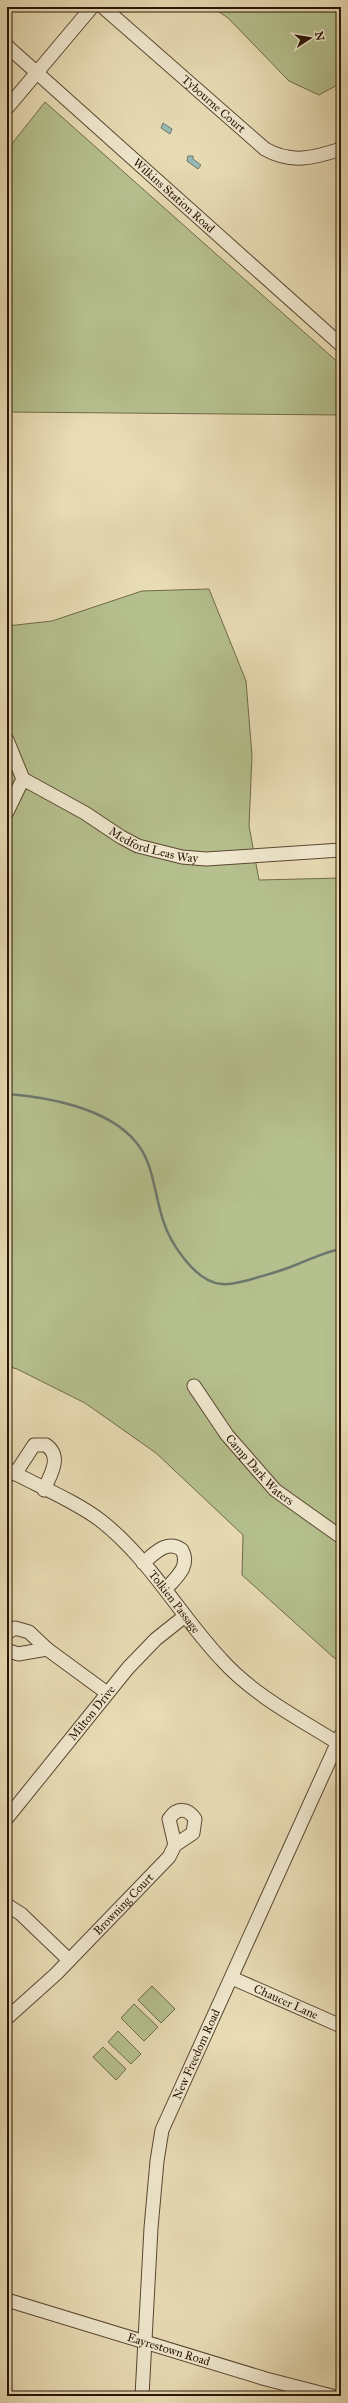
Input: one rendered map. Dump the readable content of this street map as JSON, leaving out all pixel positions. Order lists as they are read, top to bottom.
{
  "streets": {
    "street": [
      "Tybourne Court",
      "Wilkins Station Road",
      "Medford Leas Way",
      "Camp Dark Waters",
      "Tolkien Passage",
      "Milton Drive",
      "Browning Court",
      "Chaucer Lane",
      "New Freedom Road",
      "Eayrestown Road"
    ]
  },
  "crossings": [
    ["Tolkien Passage", "Milton Drive"],
    ["Tolkien Passage", "New Freedom Road"],
    ["Chaucer Lane", "New Freedom Road"],
    ["New Freedom Road", "Eayrestown Road"]
  ],
  "north": "right"
}
